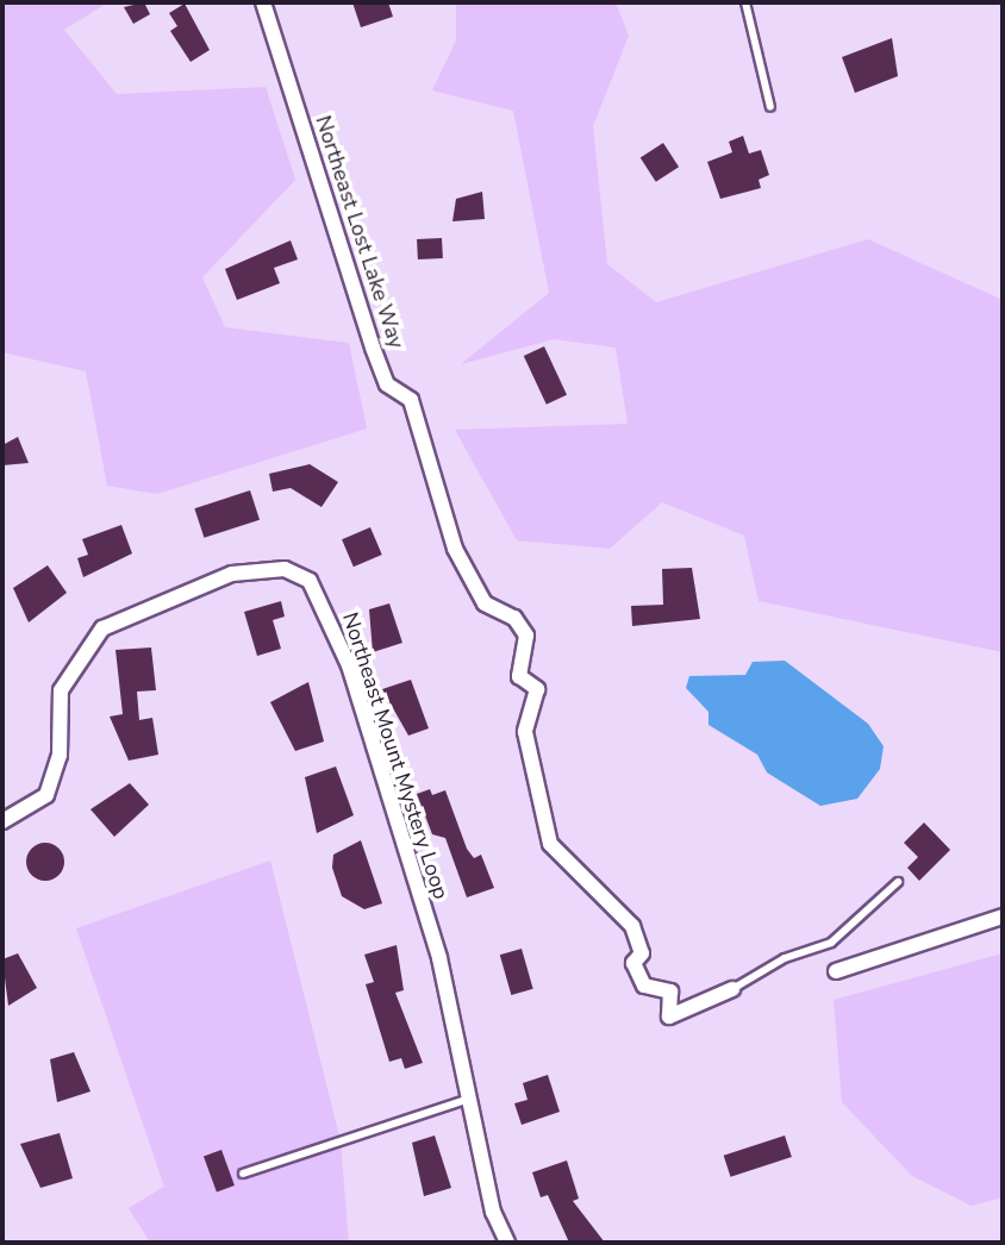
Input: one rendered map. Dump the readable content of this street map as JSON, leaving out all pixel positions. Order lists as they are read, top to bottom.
{
  "streets": {
    "street": ["Northeast Lost Lake Way", "Northeast Mount Mystery Loop"]
  }
}
